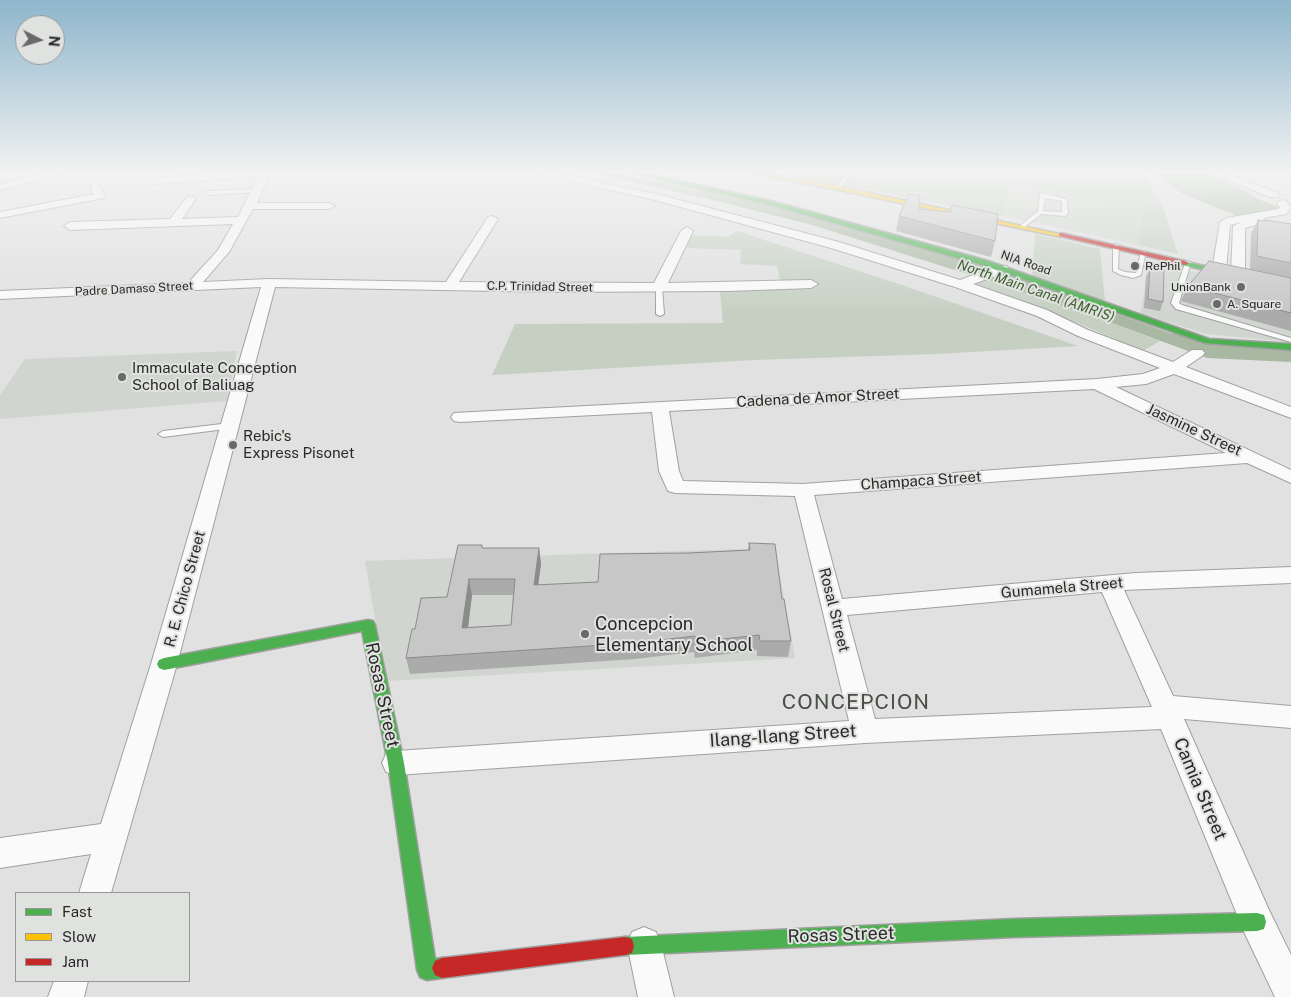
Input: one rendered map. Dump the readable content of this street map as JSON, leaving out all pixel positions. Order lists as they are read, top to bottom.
{
  "streets": {
    "main road": ["NIA Road", "Rosas Street"],
    "street": [
      "C.P. Trinidad Street",
      "Padre Damaso Street",
      "Cadena de Amor Street",
      "Jasmine Street",
      "Champaca Street",
      "Gumamela Street",
      "R. E. Chico Street",
      "Rosal Street",
      "Ilang-Ilang Street",
      "Camia Street"
    ]
  },
  "crossings": [
    ["C.P. Trinidad Street", "Padre Damaso Street"],
    ["C.P. Trinidad Street", "R. E. Chico Street"],
    ["Padre Damaso Street", "R. E. Chico Street"],
    ["Cadena de Amor Street", "Jasmine Street"],
    ["Cadena de Amor Street", "Champaca Street"],
    ["Jasmine Street", "Champaca Street"],
    ["Champaca Street", "Rosal Street"],
    ["Gumamela Street", "Rosal Street"],
    ["Gumamela Street", "Camia Street"],
    ["R. E. Chico Street", "Rosas Street"],
    ["Rosal Street", "Ilang-Ilang Street"],
    ["Rosas Street", "Ilang-Ilang Street"],
    ["Rosas Street", "Camia Street"],
    ["Ilang-Ilang Street", "Camia Street"]
  ],
  "districts": ["CONCEPCION"],
  "water": ["North Main Canal (AMRIS)"],
  "places": [
    "RePhil",
    "UnionBank",
    "A. Square",
    "Immaculate Conception School of Baliuag",
    "Rebic's Express Pisonet",
    "Concepcion Elementary School"
  ],
  "legend": ["Fast", "Slow", "Jam"],
  "north": "right"
}
